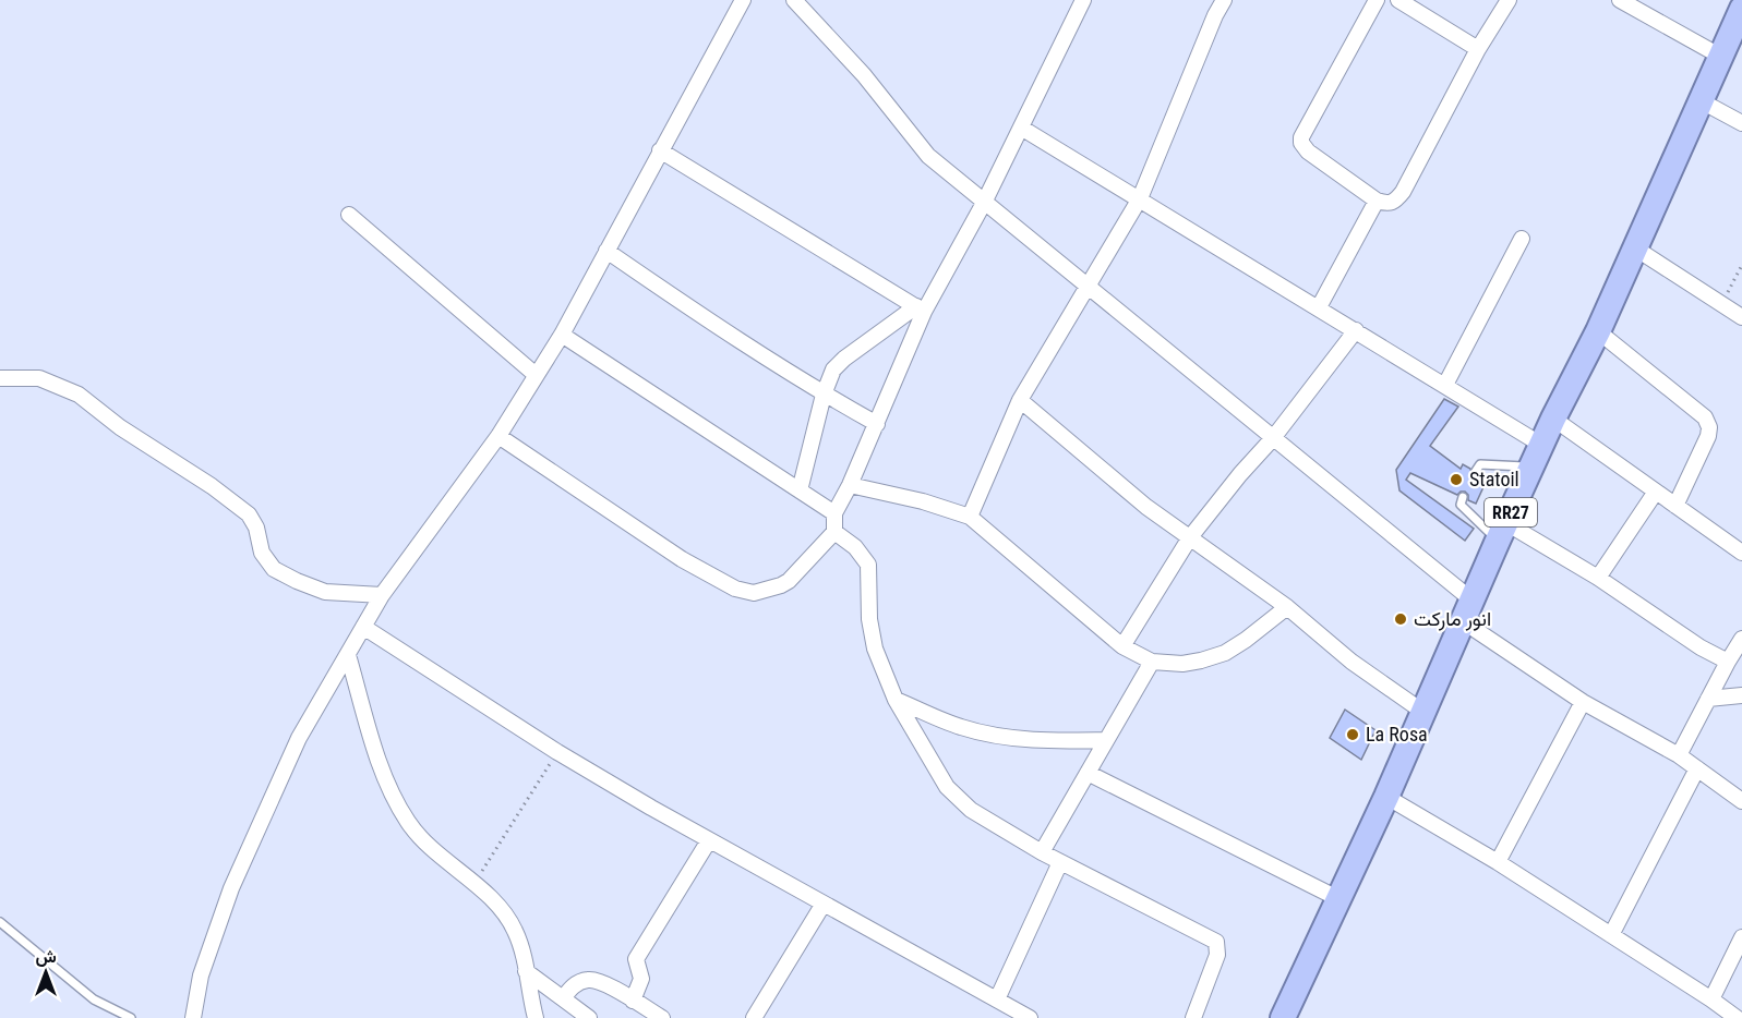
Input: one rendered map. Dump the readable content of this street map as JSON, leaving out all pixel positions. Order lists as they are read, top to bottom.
{
  "streets": {
    "highway": ["RR27"]
  },
  "places": ["Statoil", "انور ماركت", "La Rosa"],
  "north": "top"
}
